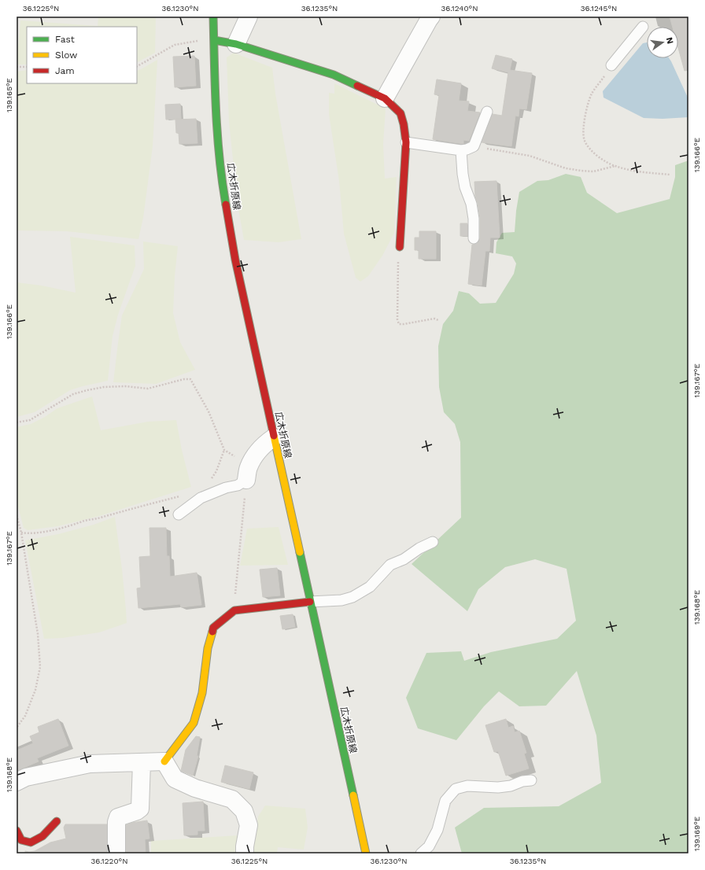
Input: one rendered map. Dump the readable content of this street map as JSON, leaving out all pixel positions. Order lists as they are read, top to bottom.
{
  "streets": {
    "main road": ["広木折原線"]
  },
  "legend": ["Fast", "Slow", "Jam"],
  "north": "right",
  "coordinates": [
    "36.1225°N",
    "36.1230°N",
    "36.1235°N",
    "36.1240°N",
    "36.1245°N",
    "139.165°E",
    "139.166°E",
    "139.167°E",
    "139.168°E",
    "139.169°E",
    "36.1220°N"
  ]
}
